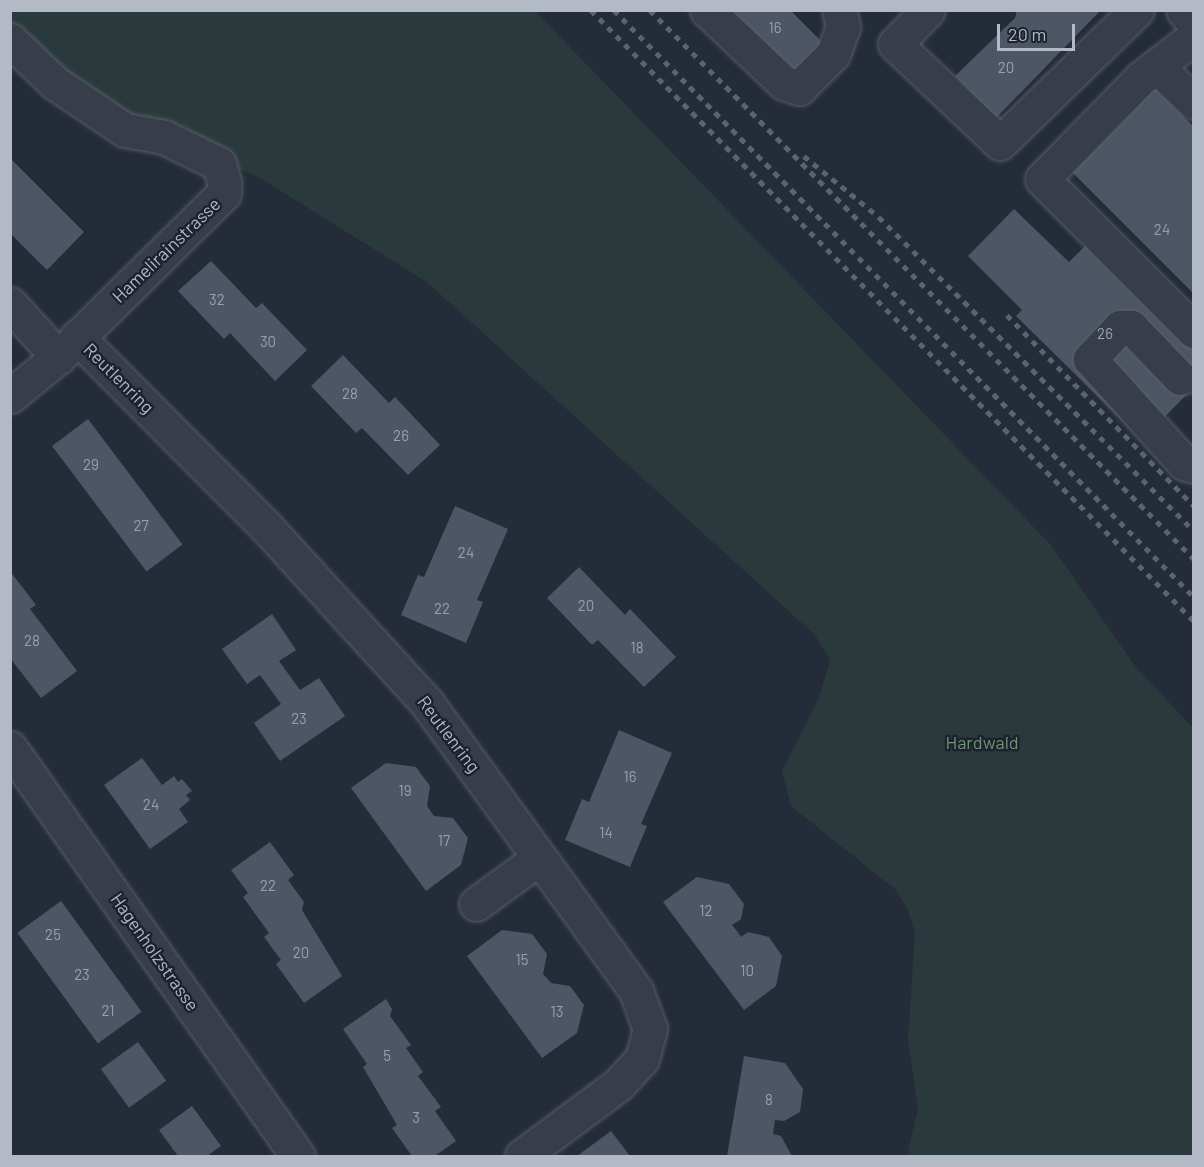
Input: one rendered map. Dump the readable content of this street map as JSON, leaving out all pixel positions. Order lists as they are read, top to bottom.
{
  "streets": {
    "street": ["Hamelirainstrasse", "Reutlenring", "Hagenholzstrasse"]
  },
  "crossings": [
    ["Hamelirainstrasse", "Reutlenring"]
  ],
  "parks": ["Hardwald"],
  "house_numbers": [
    "16",
    "20",
    "24",
    "32",
    "26",
    "30",
    "28",
    "26",
    "29",
    "27",
    "24",
    "20",
    "22",
    "28",
    "18",
    "23",
    "16",
    "19",
    "24",
    "14",
    "17",
    "22",
    "12",
    "25",
    "20",
    "15",
    "10",
    "23",
    "21",
    "13",
    "5",
    "8",
    "3"
  ],
  "scale_bar": "20 m"
}
